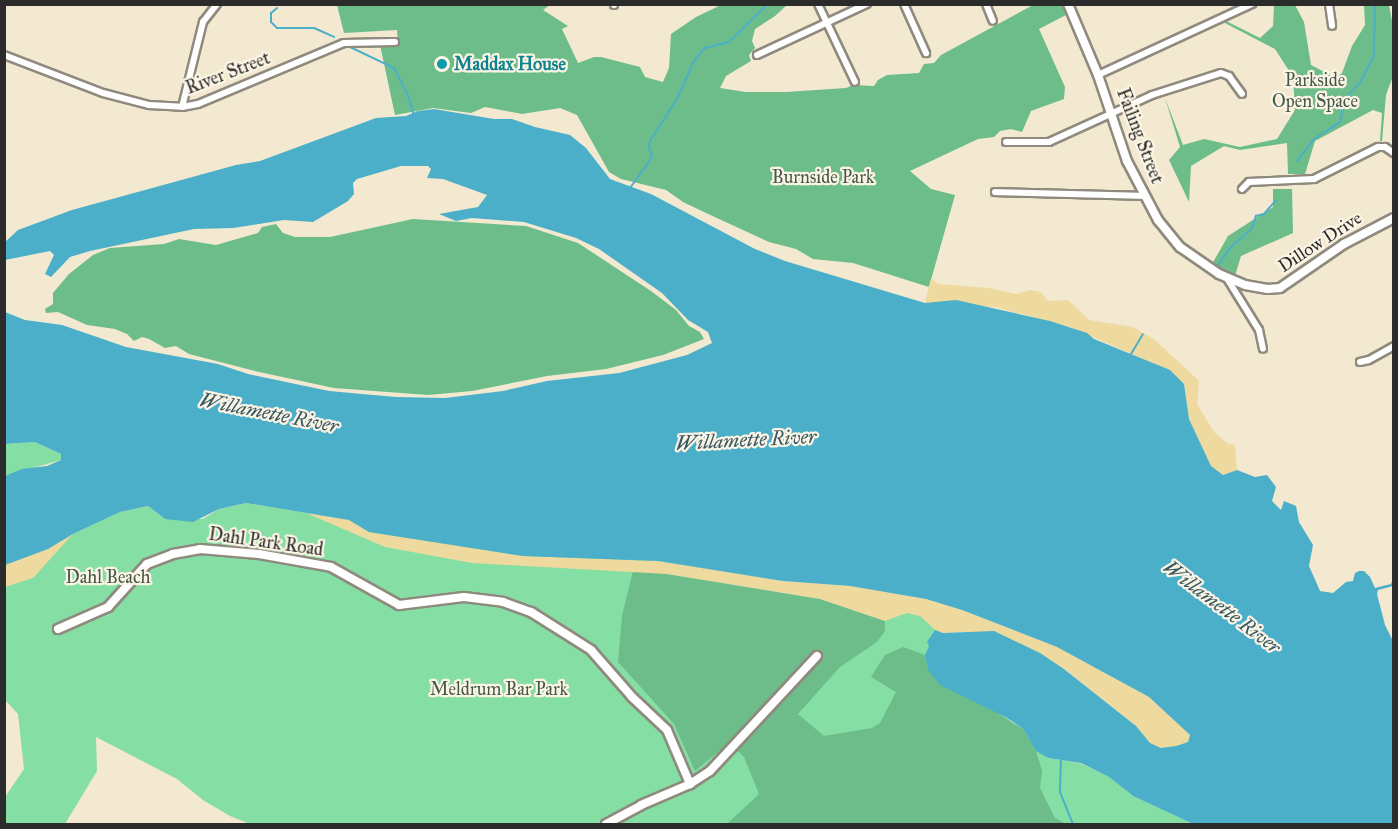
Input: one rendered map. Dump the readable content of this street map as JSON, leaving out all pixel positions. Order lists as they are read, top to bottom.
{
  "streets": {
    "street": [
      "River Street",
      "Failing Street",
      "Dillow Drive",
      "Dahl Park Road"
    ]
  },
  "crossings": [
    ["Failing Street", "Dillow Drive"]
  ],
  "water": ["Willamette River"],
  "parks": [
    "Parkside Open Space",
    "Burnside Park",
    "Dahl Beach",
    "Meldrum Bar Park"
  ],
  "places": ["Maddax House"]
}
